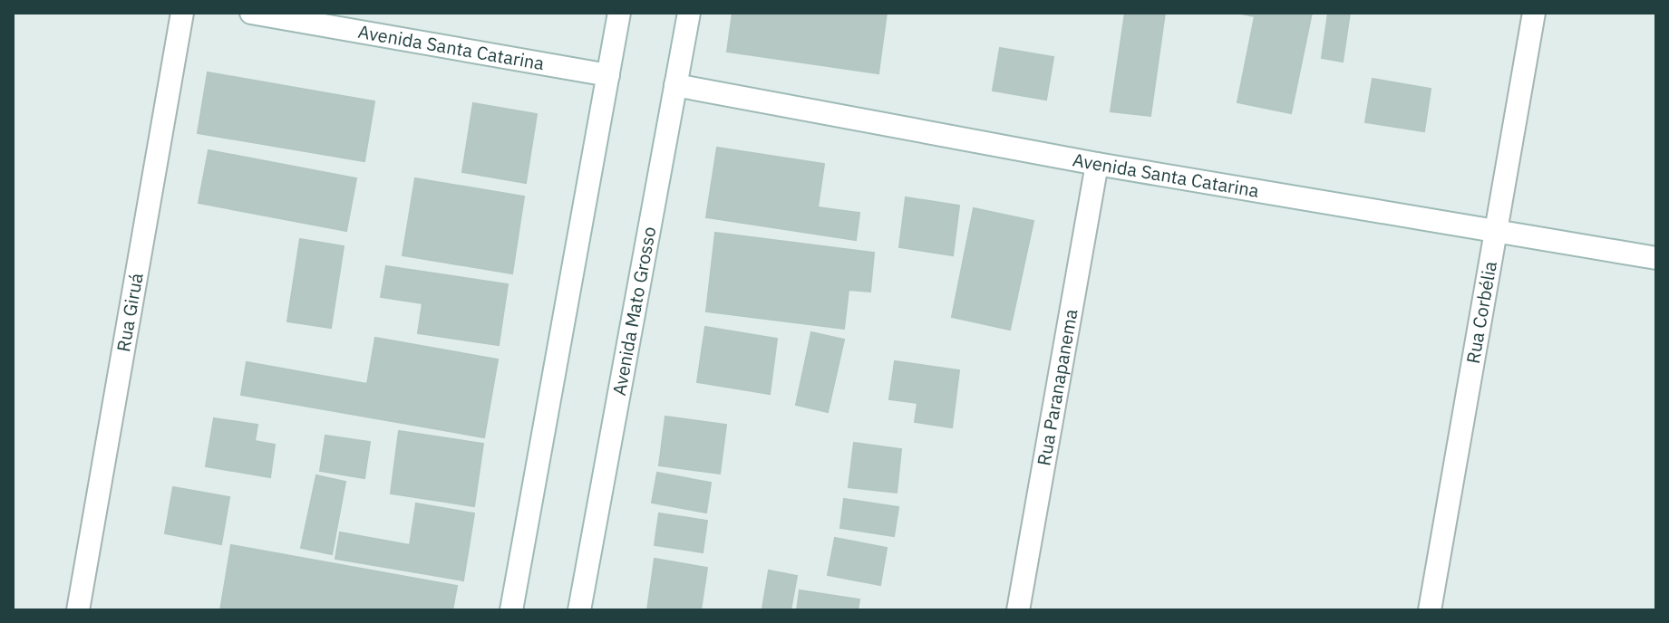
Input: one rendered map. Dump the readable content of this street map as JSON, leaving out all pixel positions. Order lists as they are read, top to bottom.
{
  "streets": {
    "street": [
      "Avenida Santa Catarina",
      "Rua Giruá",
      "Avenida Mato Grosso",
      "Rua Corbélia",
      "Rua Paranapanema"
    ]
  },
  "crossings": [
    ["Avenida Santa Catarina", "Avenida Mato Grosso"],
    ["Avenida Santa Catarina", "Rua Corbélia"],
    ["Avenida Santa Catarina", "Rua Paranapanema"]
  ]
}
